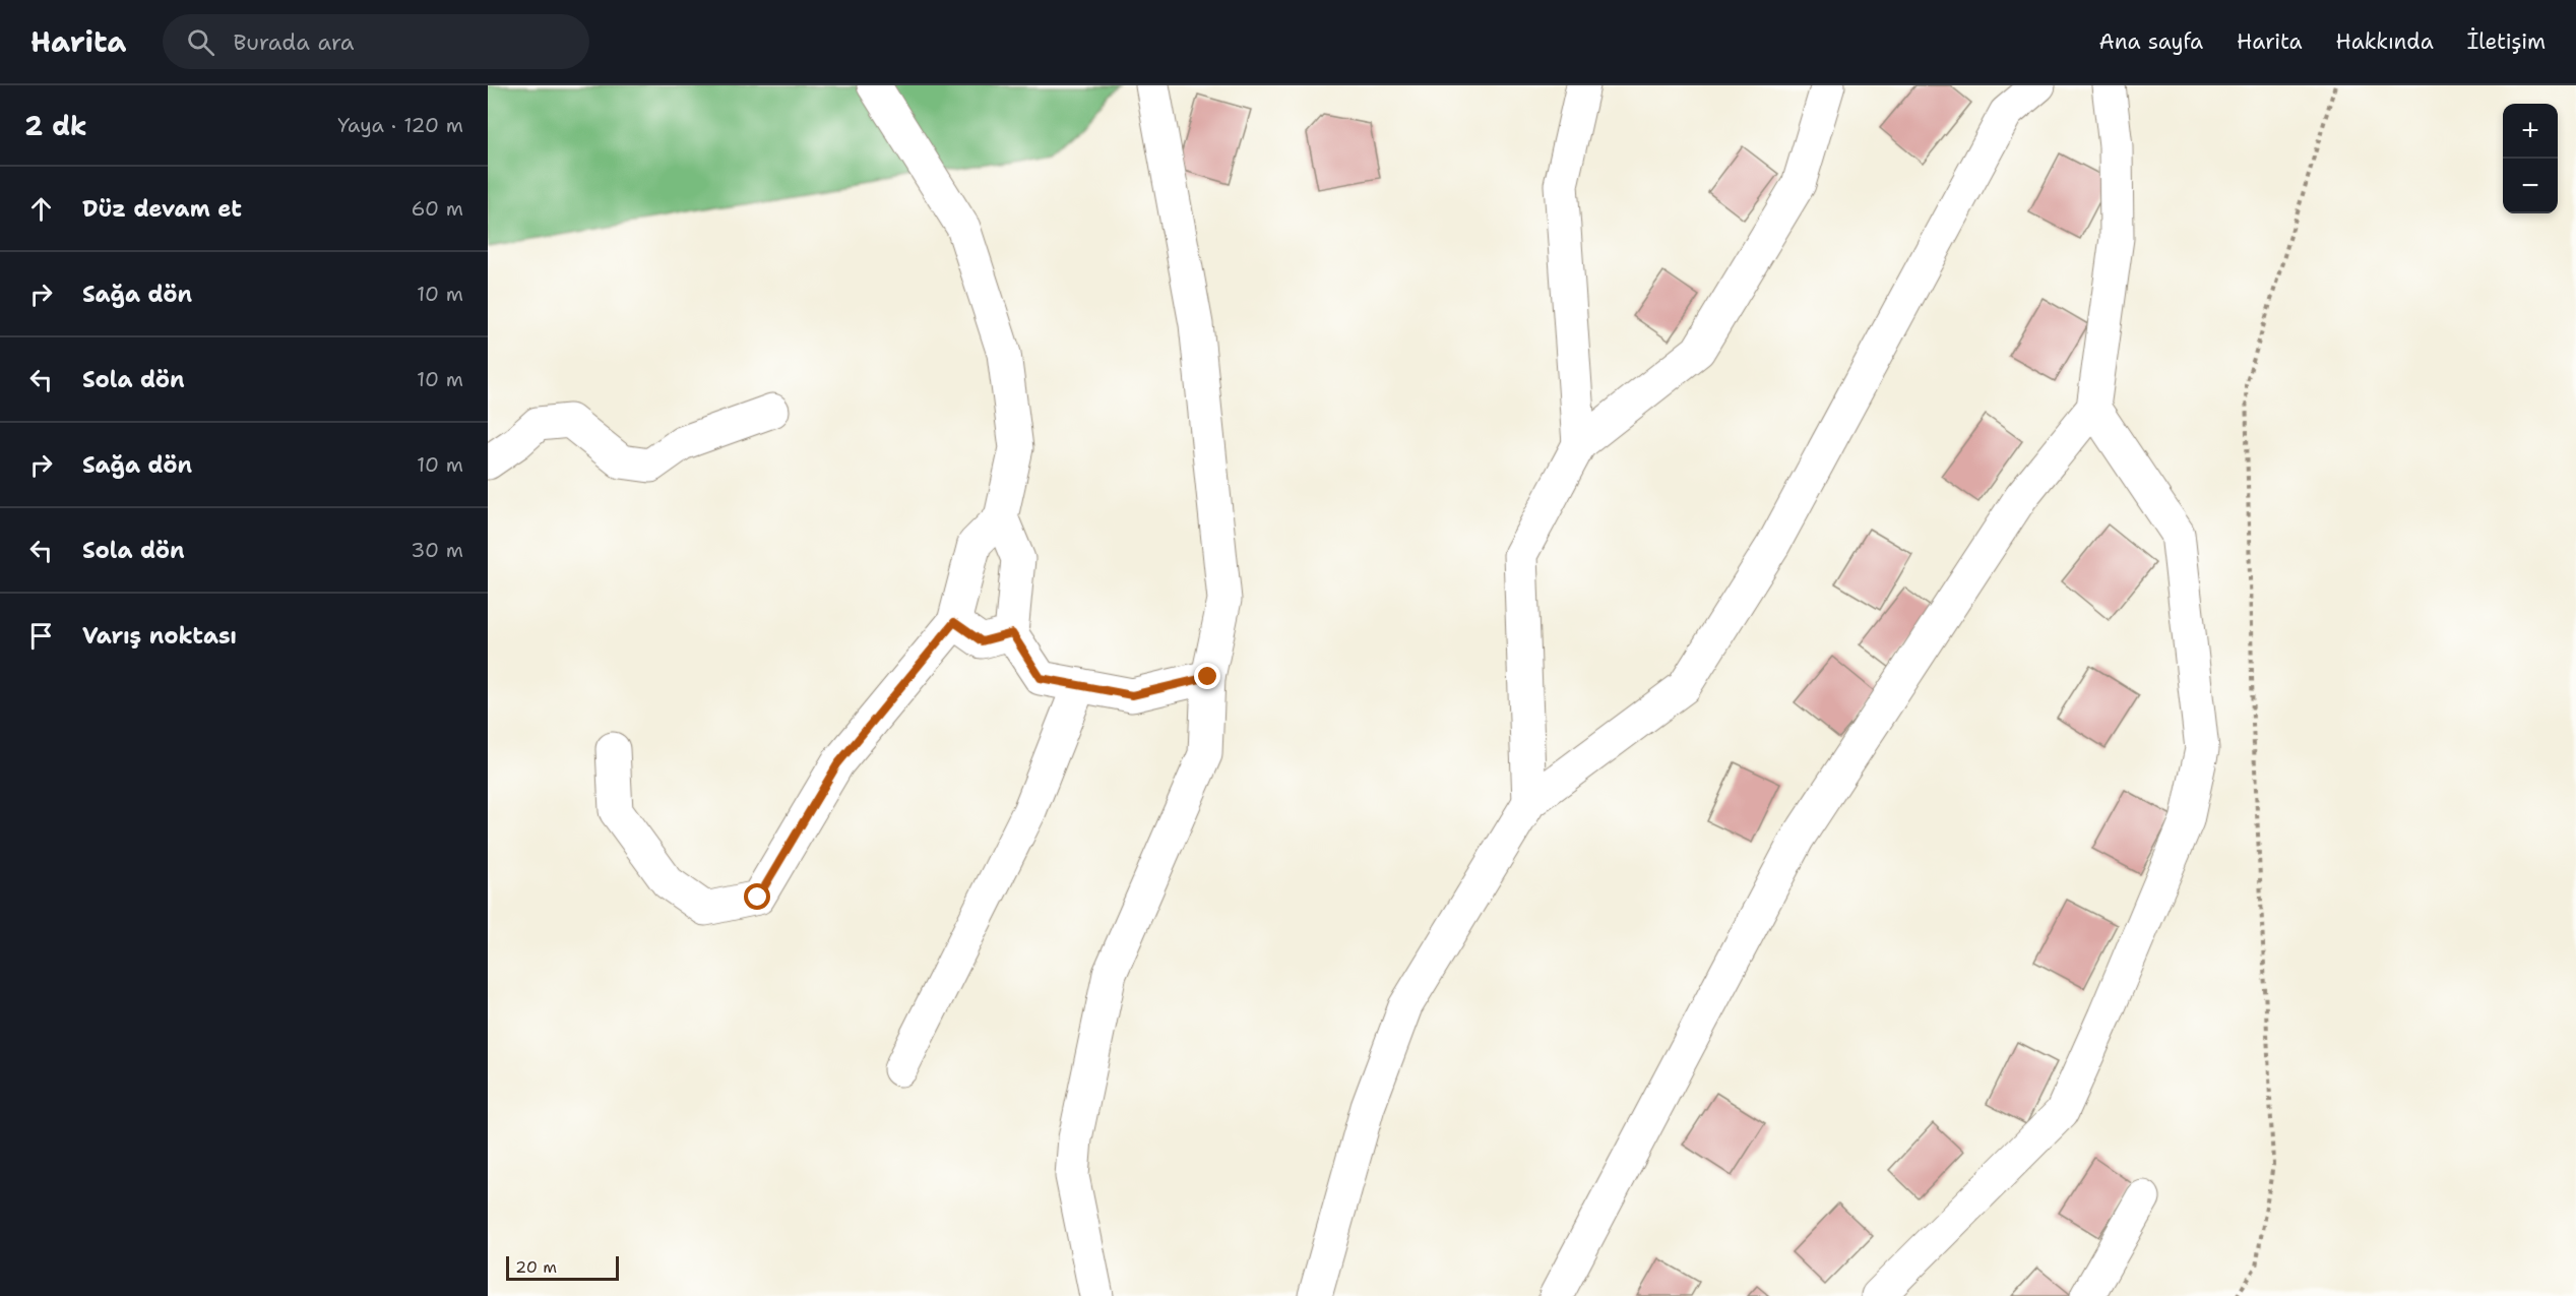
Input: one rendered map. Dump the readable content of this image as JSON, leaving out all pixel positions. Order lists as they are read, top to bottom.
{
  "scale_bar": "20 m",
  "page": {
    "header": "Harita",
    "search": "Burada ara",
    "nav": [
      "Ana sayfa",
      "Harita",
      "Hakkında",
      "İletişim"
    ],
    "heading": ["2 dk", "Yaya · 120 m"],
    "map_buttons": ["+", "−"],
    "list": [
      ["Düz devam et", "60 m"],
      ["Sağa dön", "10 m"],
      ["Sola dön", "10 m"],
      ["Sağa dön", "10 m"],
      ["Sola dön", "30 m"],
      "Varış noktası"
    ],
    "scale": "20 m"
  }
}
